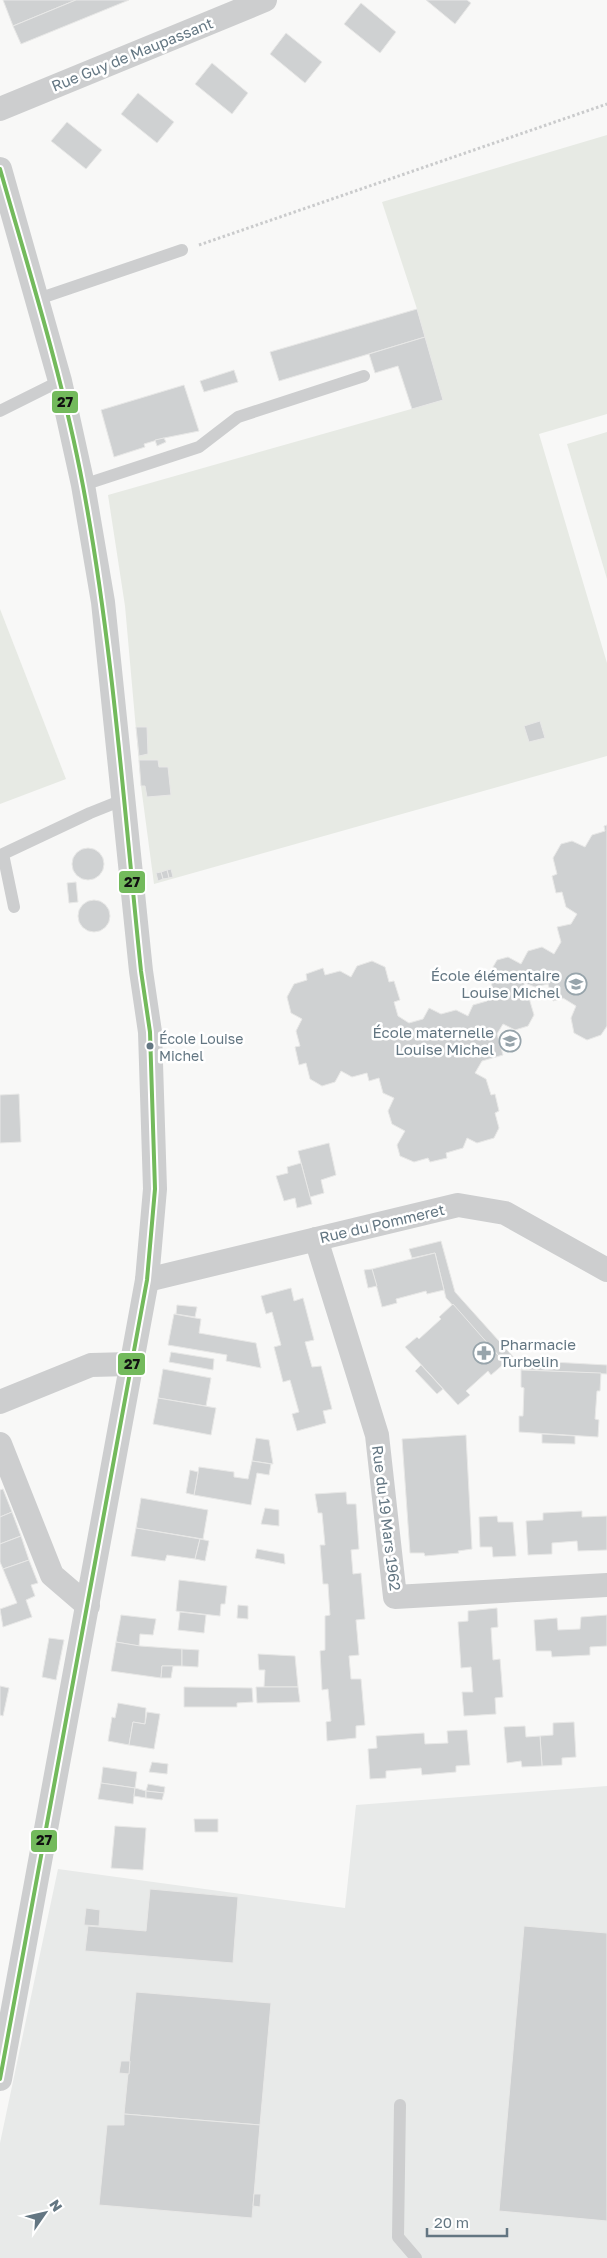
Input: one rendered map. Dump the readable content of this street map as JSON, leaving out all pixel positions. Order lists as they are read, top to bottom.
{
  "streets": {
    "street": ["Rue Guy de Maupassant", "Rue du Pommeret", "Rue du 19 Mars 1962"]
  },
  "crossings": [
    ["Rue du Pommeret", "Rue du 19 Mars 1962"]
  ],
  "places": {
    "school or university": ["École élémentaire Louise Michel", "École maternelle Louise Michel"],
    "other": ["École Louise Michel"],
    "pharmacy": ["Pharmacie Turbelin"]
  },
  "lines": ["transit line 27"],
  "scale_bar": "20 m",
  "north": "top right"
}
